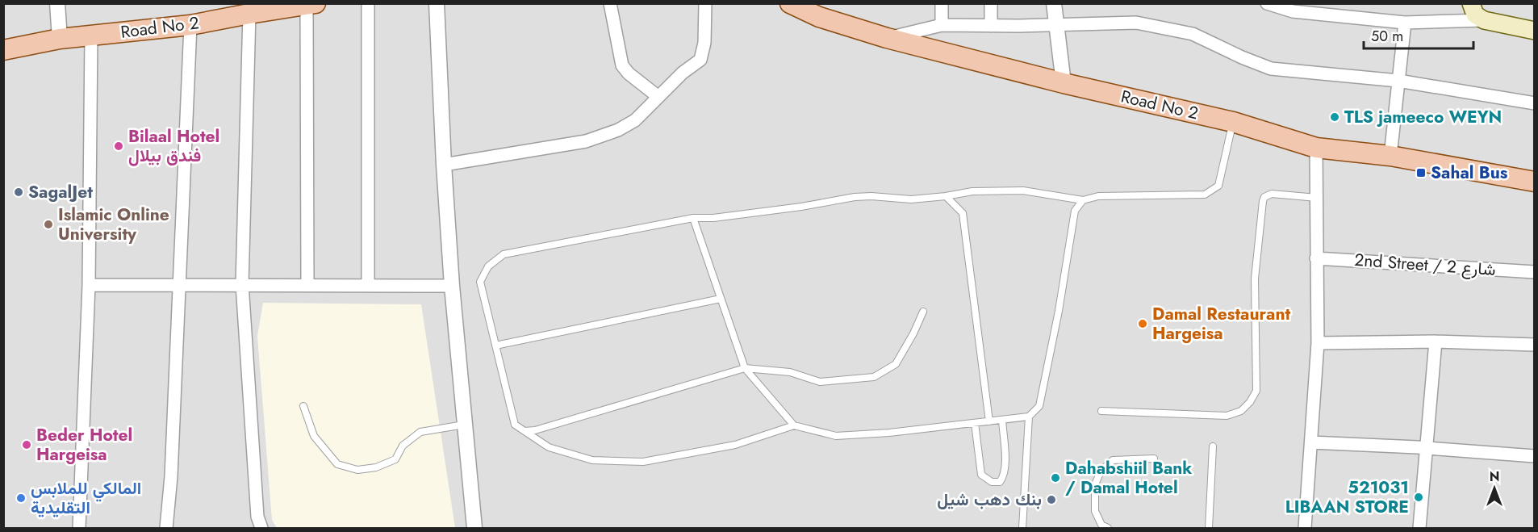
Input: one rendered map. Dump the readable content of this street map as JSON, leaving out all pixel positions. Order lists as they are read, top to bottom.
{
  "streets": {
    "main road": ["Road No 2"],
    "street": ["2nd Street / شارع 2"]
  },
  "places": {
    "other": [
      "TLS jameeco WEYN",
      "Bilaal Hotel فندق بيلال",
      "SagalJet",
      "Islamic Online University",
      "Damal Restaurant Hargeisa",
      "Beder Hotel Hargeisa",
      "Dahabshiil Bank / Damal Hotel",
      "521031 LIBAAN STORE",
      "المالكي للملابس التقليدية",
      "بنك دهب شيل"
    ],
    "transit": ["Sahal Bus"]
  },
  "scale_bar": "50 m",
  "north": "top"
}
